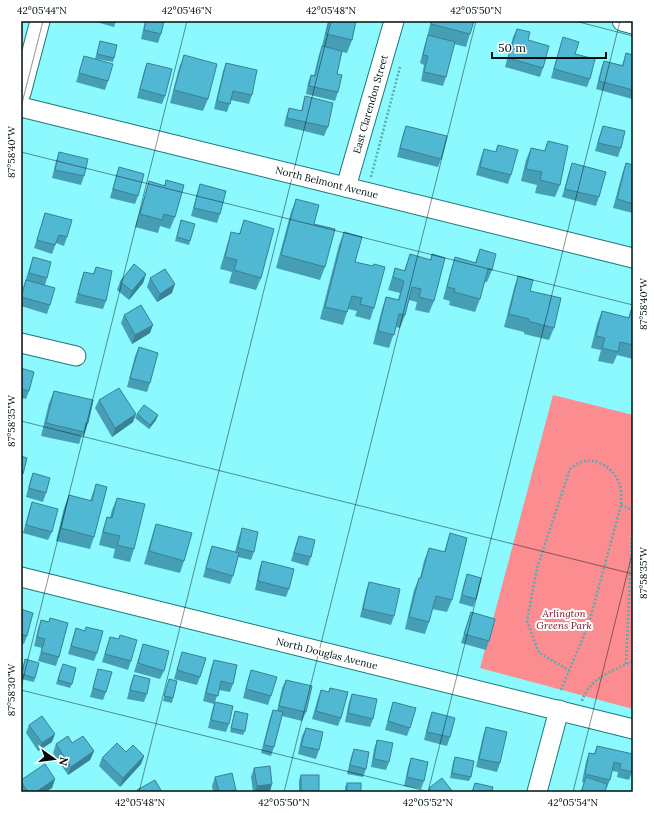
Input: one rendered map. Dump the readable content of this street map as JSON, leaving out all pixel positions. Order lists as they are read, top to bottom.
{
  "streets": {
    "street": ["East Clarendon Street", "North Belmont Avenue", "North Douglas Avenue"]
  },
  "crossings": [
    ["East Clarendon Street", "North Belmont Avenue"]
  ],
  "parks": ["Arlington Greens Park"],
  "scale_bar": "50 m",
  "north": "right",
  "coordinates": [
    "42°05'44\"N",
    "42°05'46\"N",
    "42°05'48\"N",
    "42°05'50\"N",
    "87°58'40\"W",
    "87°58'35\"W",
    "87°58'30\"W",
    "42°05'52\"N",
    "42°05'54\"N"
  ]
}
